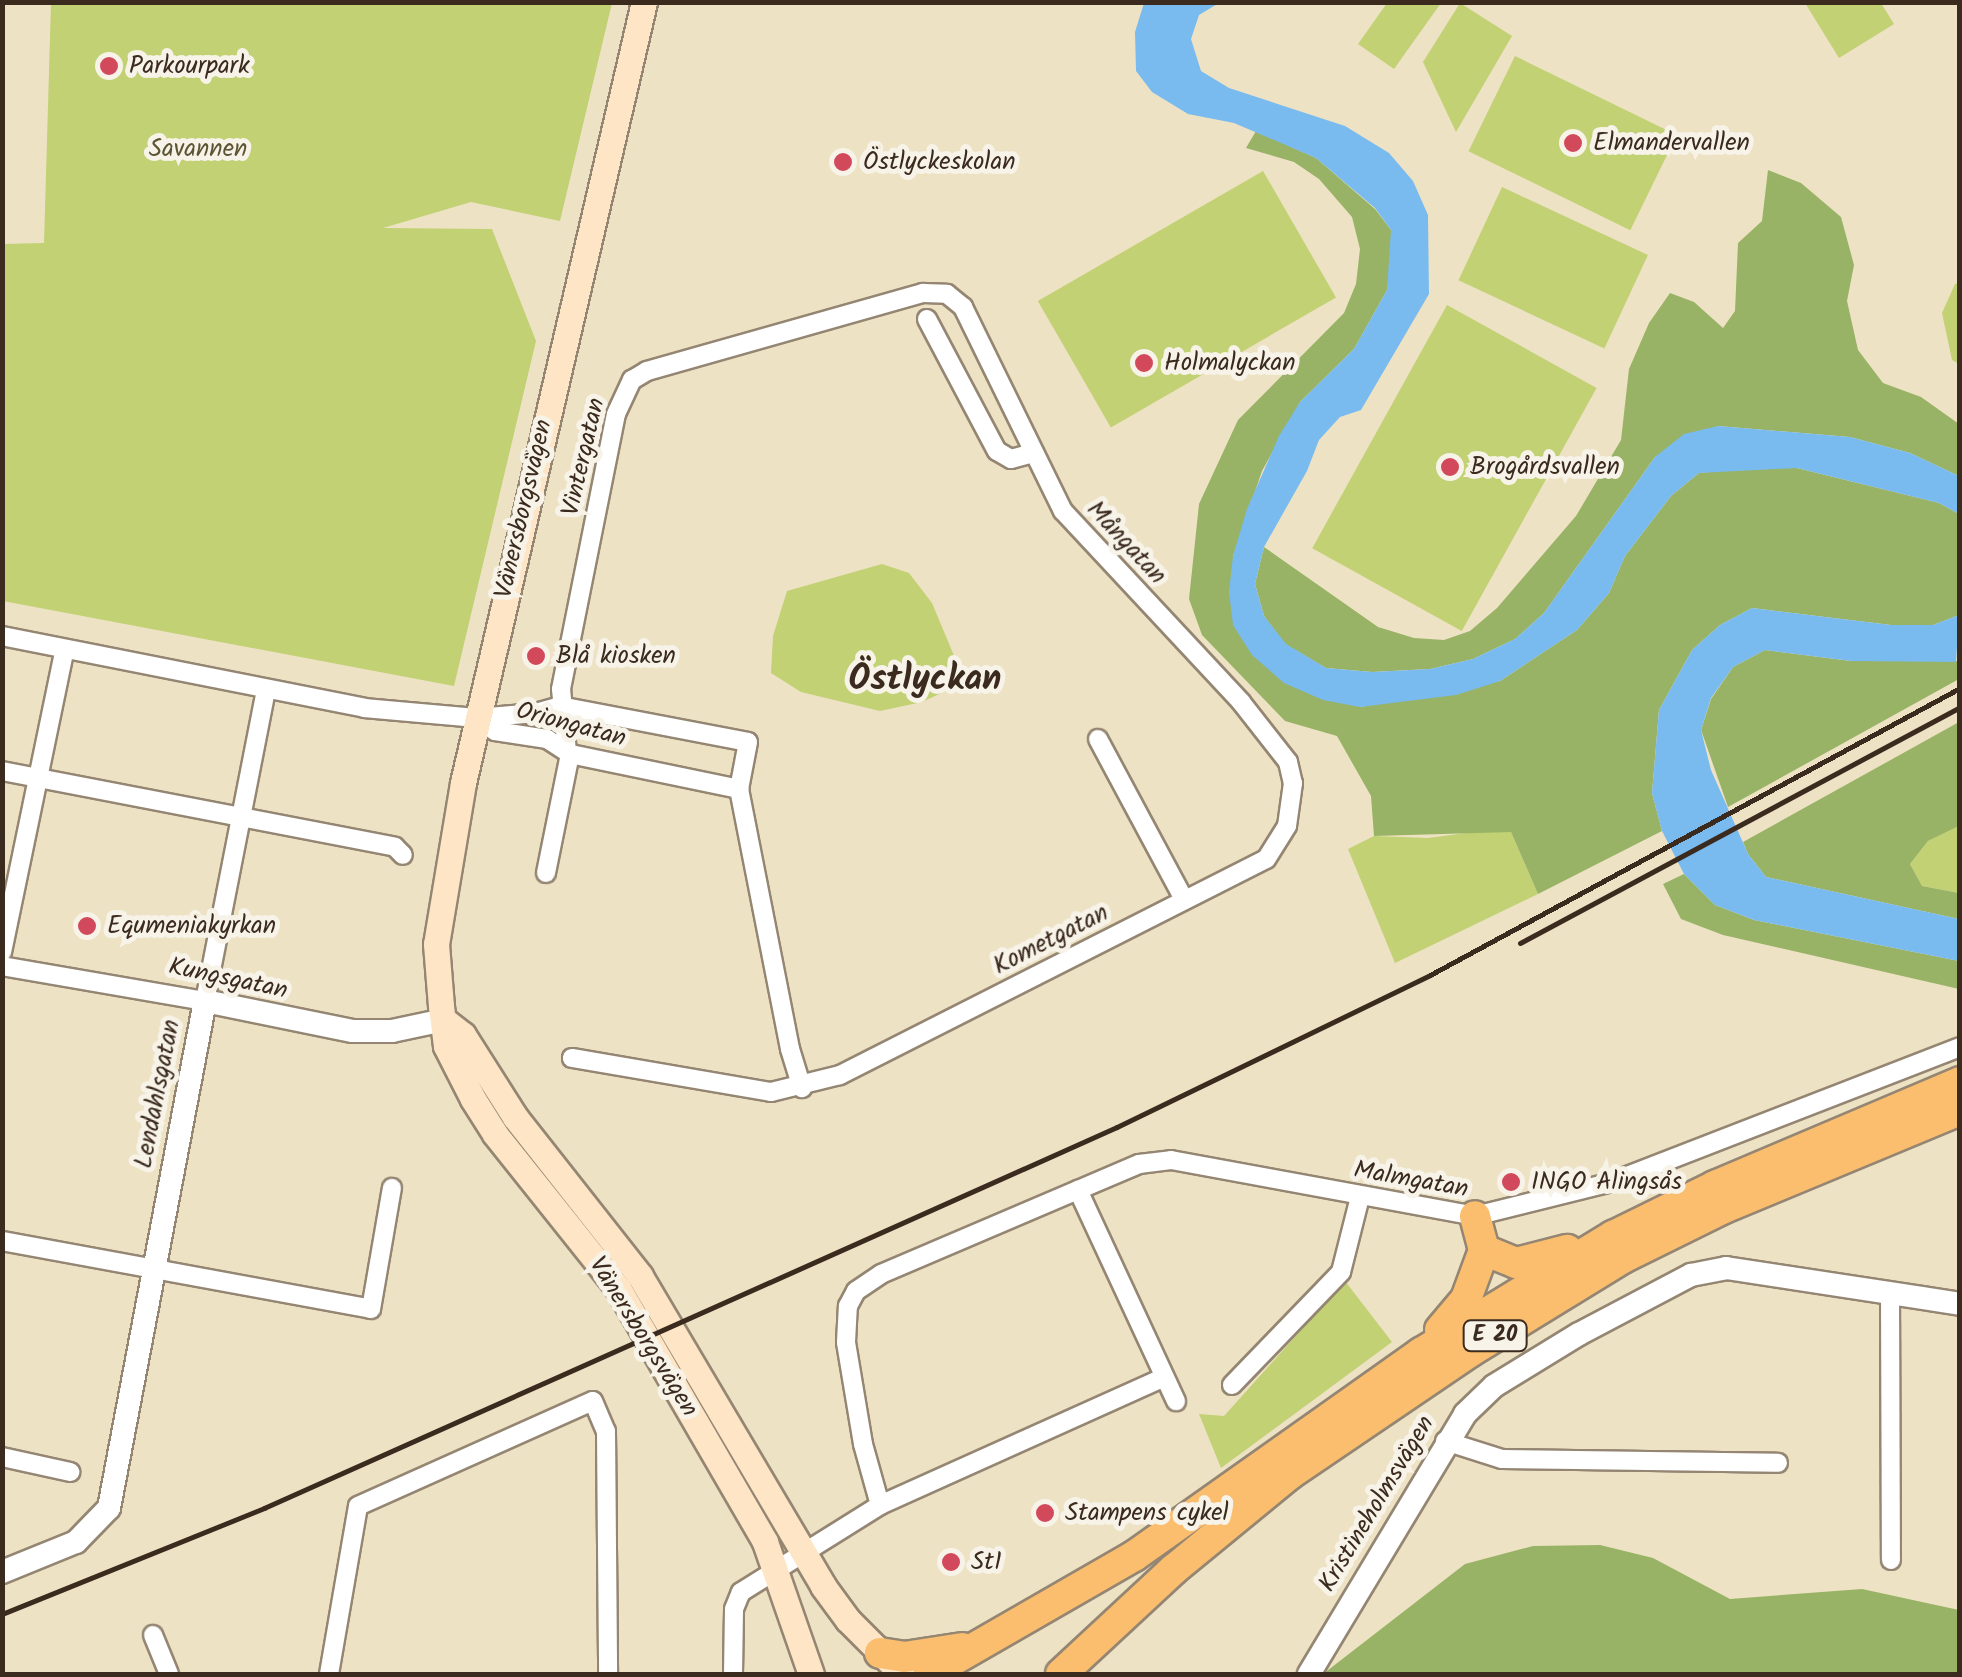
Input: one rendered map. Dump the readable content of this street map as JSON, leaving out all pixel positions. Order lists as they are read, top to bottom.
{
  "streets": {
    "highway": ["E 20"],
    "main road": ["Vänersborgsvägen"],
    "street": [
      "Vintergatan",
      "Mångatan",
      "Oriongatan",
      "Kometgatan",
      "Kungsgatan",
      "Lendahlsgatan",
      "Malmgatan",
      "Kristineholmsvägen"
    ]
  },
  "crossings": [
    ["Vintergatan", "Mångatan"],
    ["Vintergatan", "Oriongatan"],
    ["Vänersborgsvägen", "Oriongatan"],
    ["Vänersborgsvägen", "Kungsgatan"],
    ["Mångatan", "Kometgatan"],
    ["Oriongatan", "Kometgatan"],
    ["Kungsgatan", "Lendahlsgatan"]
  ],
  "districts": ["Östlyckan"],
  "parks": ["Savannen"],
  "places": [
    "Parkourpark",
    "Elmandervallen",
    "Östlyckeskolan",
    "Holmalyckan",
    "Brogårdsvallen",
    "Blå kiosken",
    "Equmeniakyrkan",
    "INGO Alingsås",
    "Stampens cykel",
    "St1"
  ]
}
